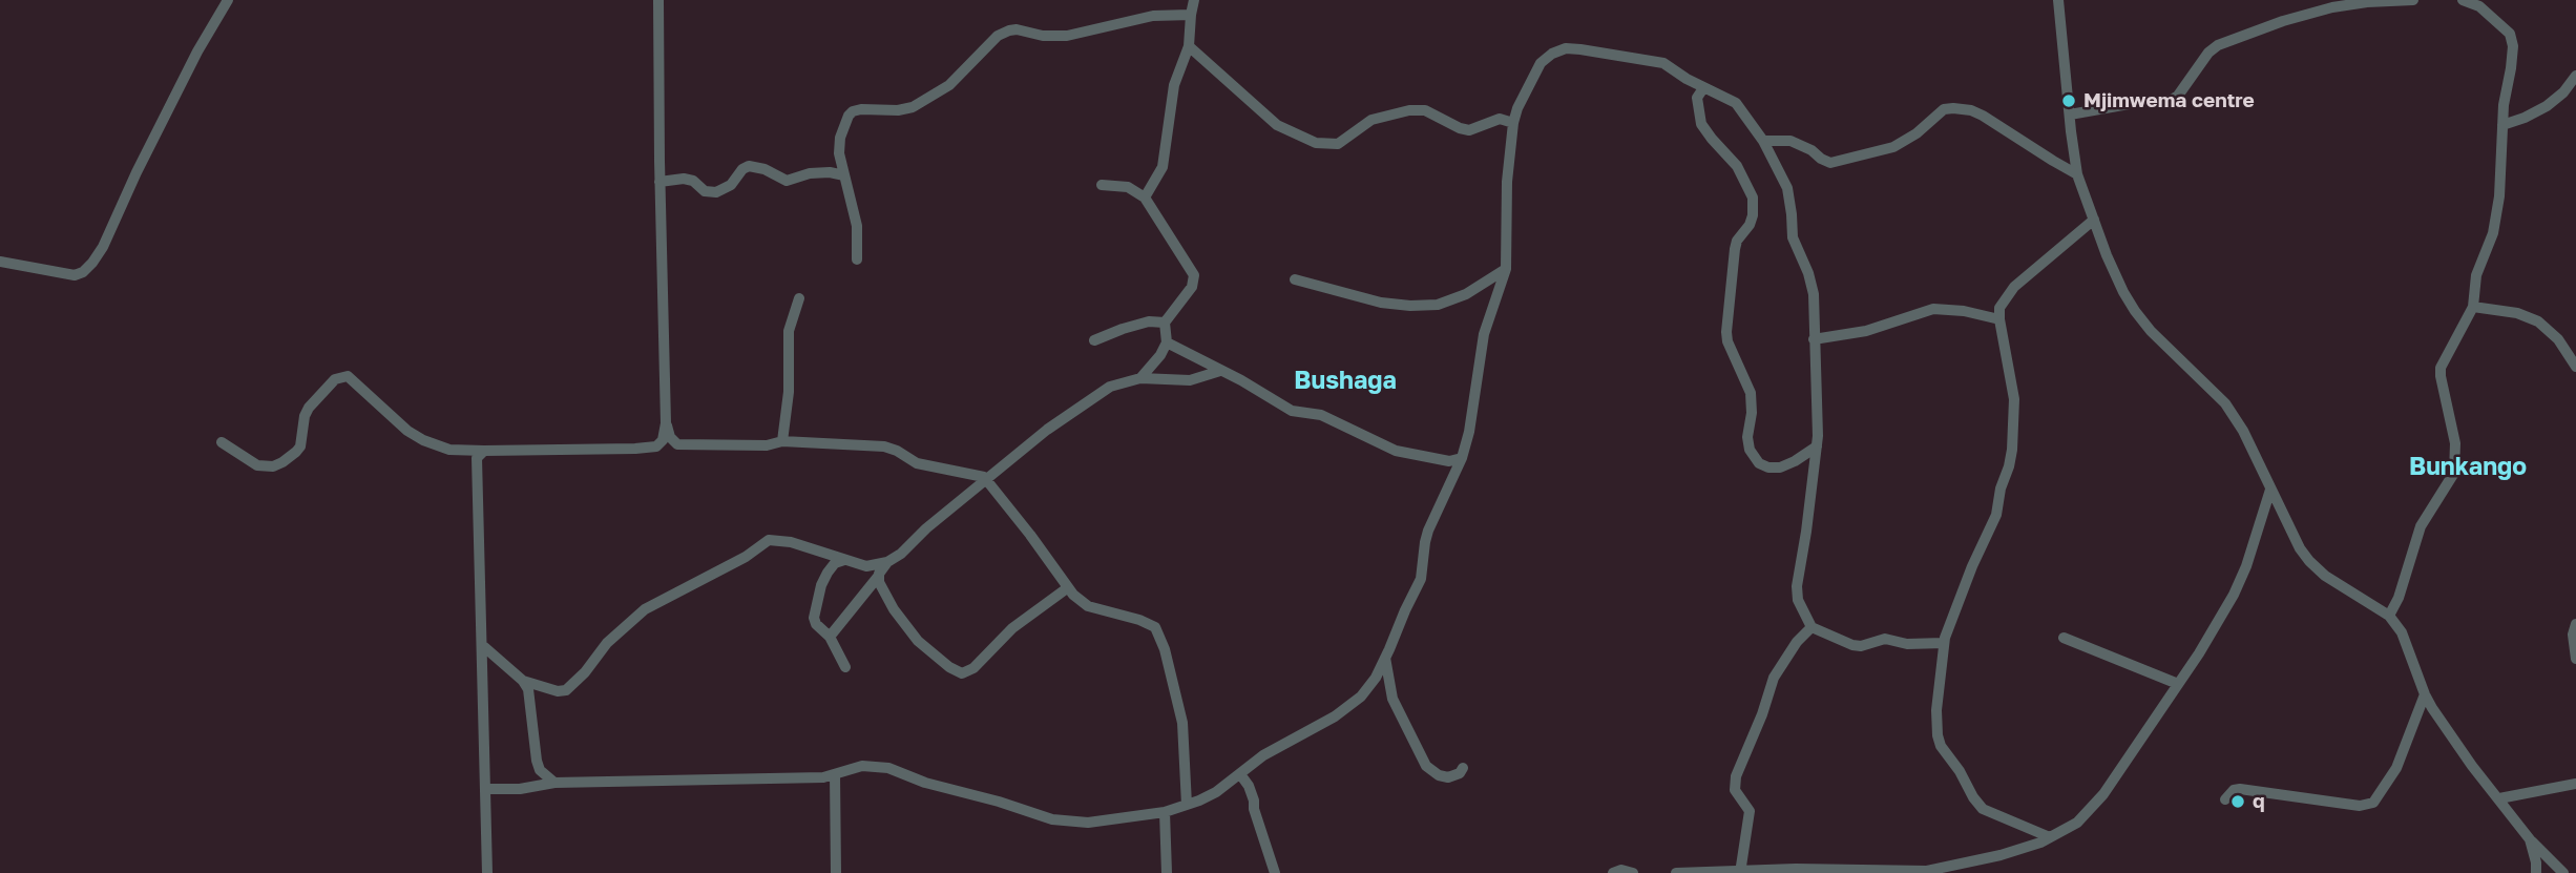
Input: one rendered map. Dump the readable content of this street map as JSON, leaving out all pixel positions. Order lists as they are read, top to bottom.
{
  "districts": ["Bushaga", "Bunkango"],
  "places": ["Mjimwema centre", "q"]
}
